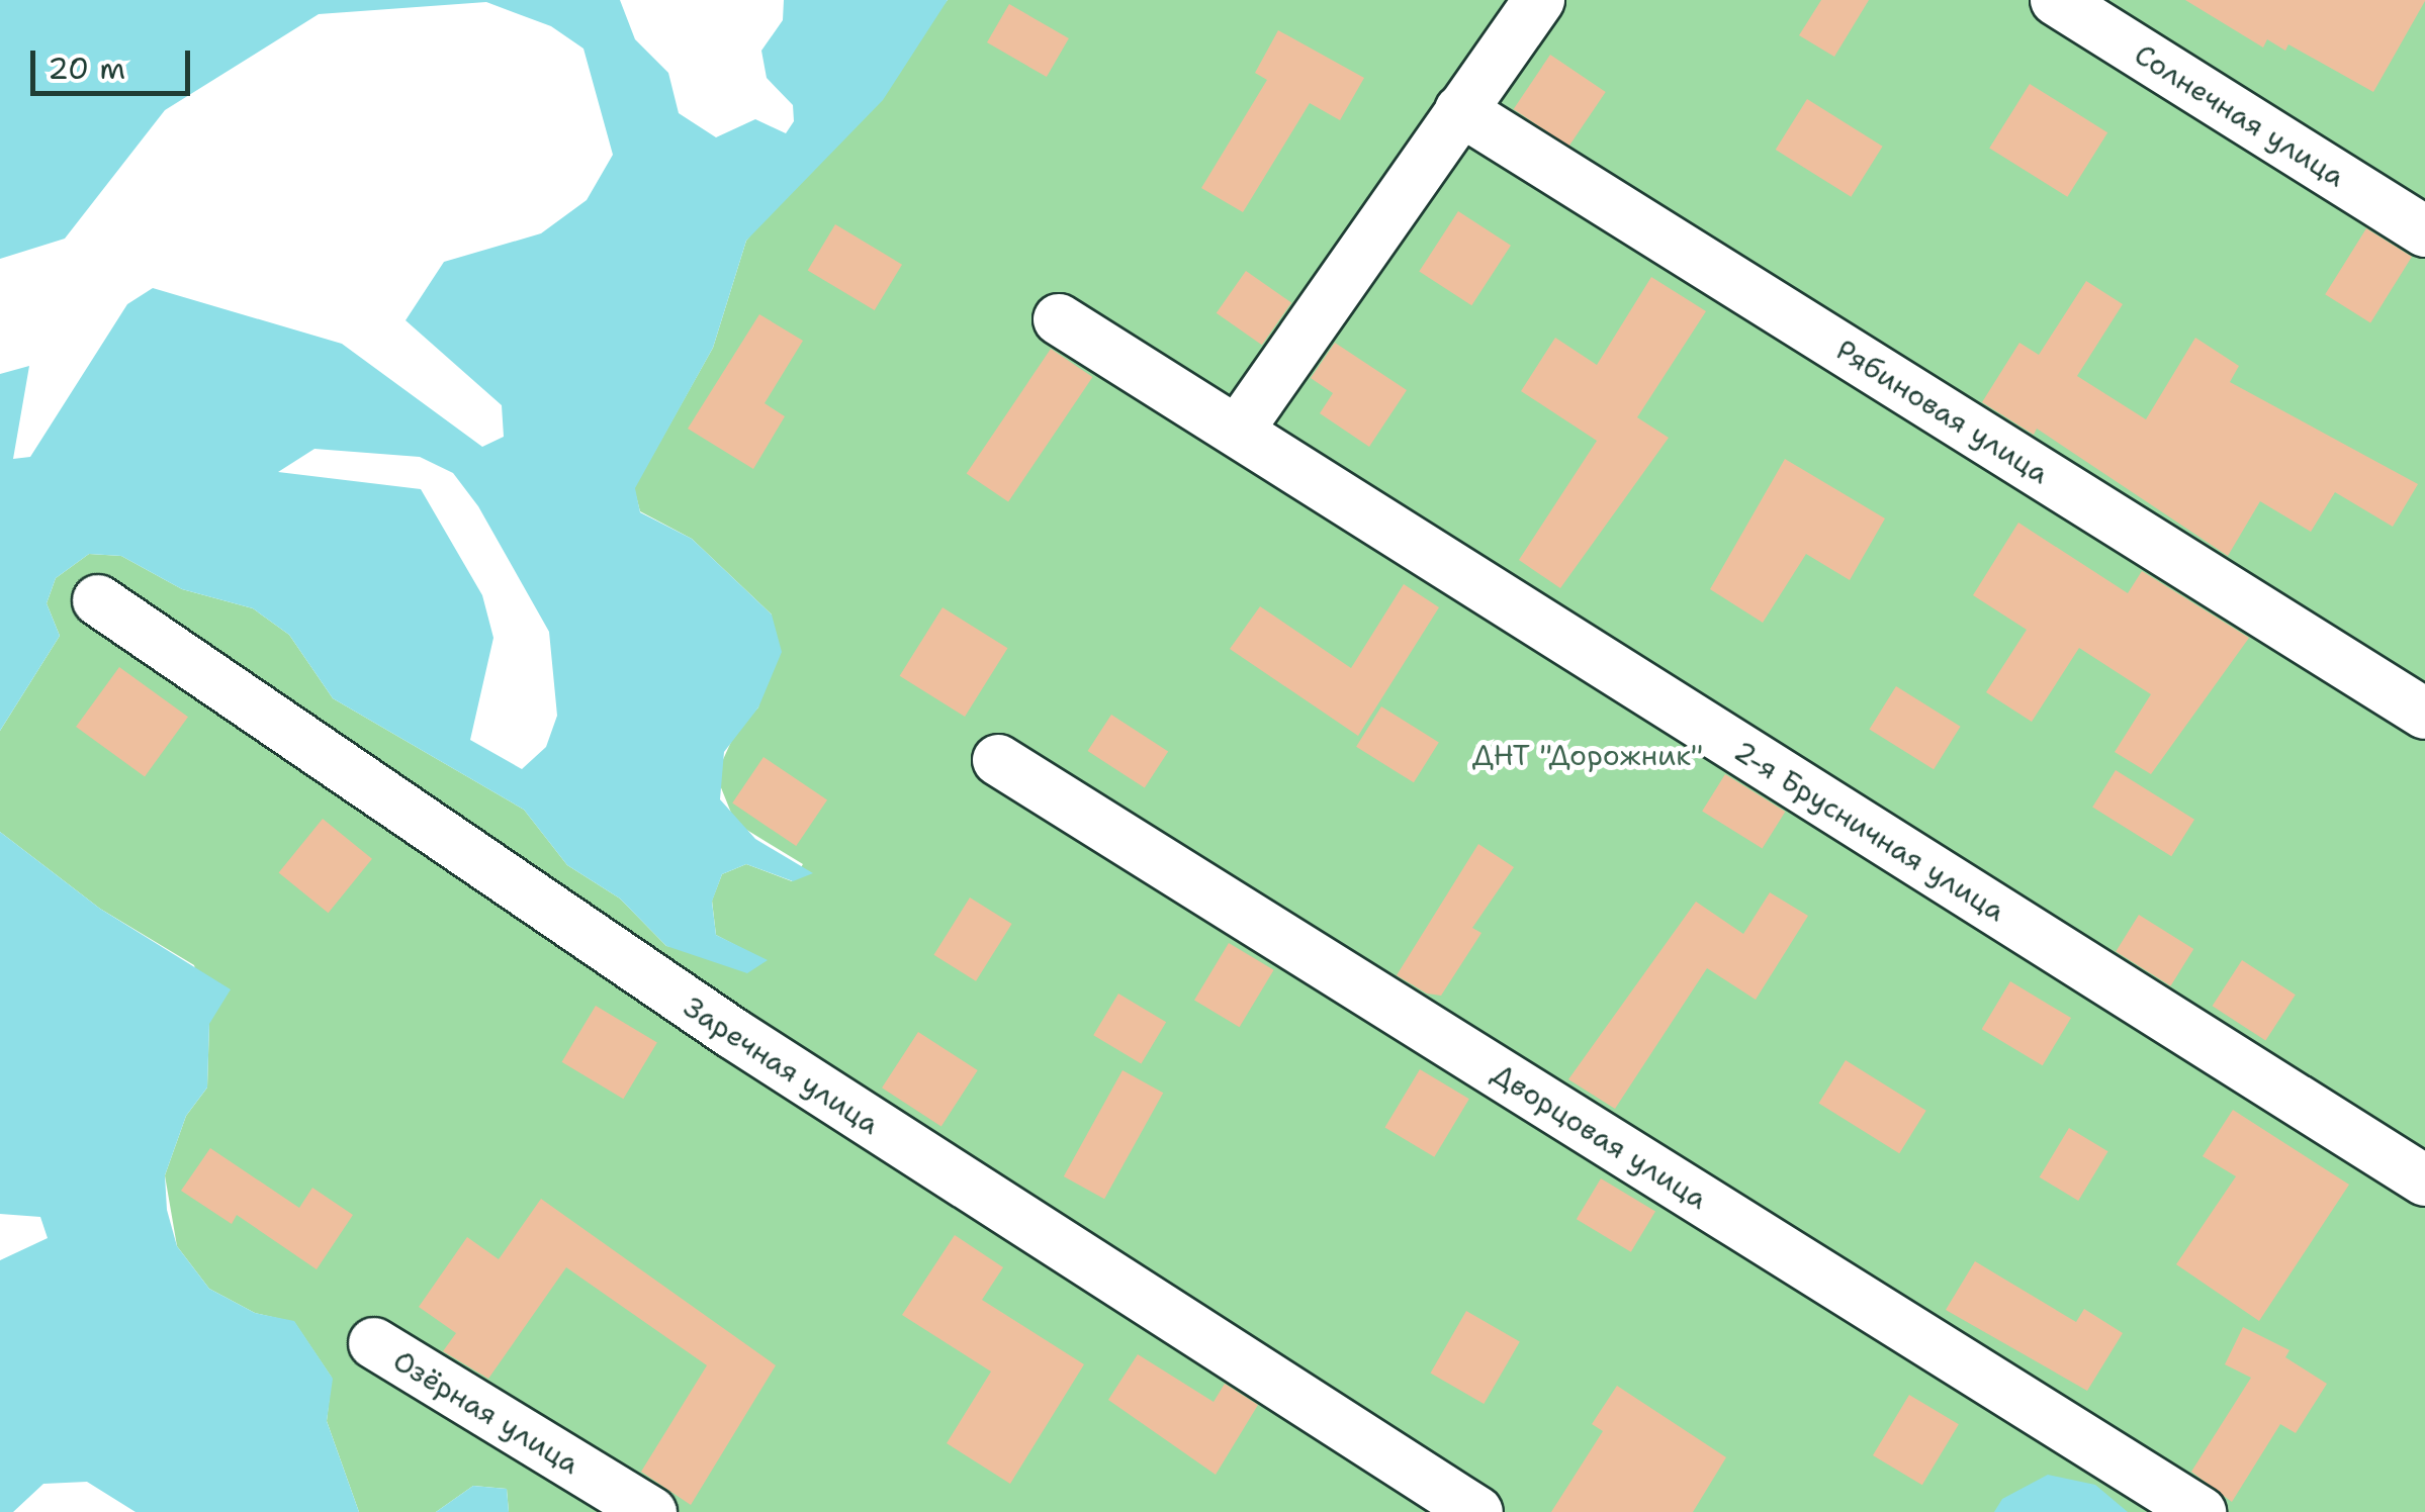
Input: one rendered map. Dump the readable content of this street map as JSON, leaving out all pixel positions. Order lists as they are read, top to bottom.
{
  "streets": {
    "street": [
      "Солнечная улица",
      "Рябиновая улица",
      "2-я Брусничная улица",
      "Заречная улица",
      "Дворцовая улица",
      "Озёрная улица"
    ]
  },
  "parks": ["ДНТ \"Дорожник\""],
  "scale_bar": "20 m"
}
